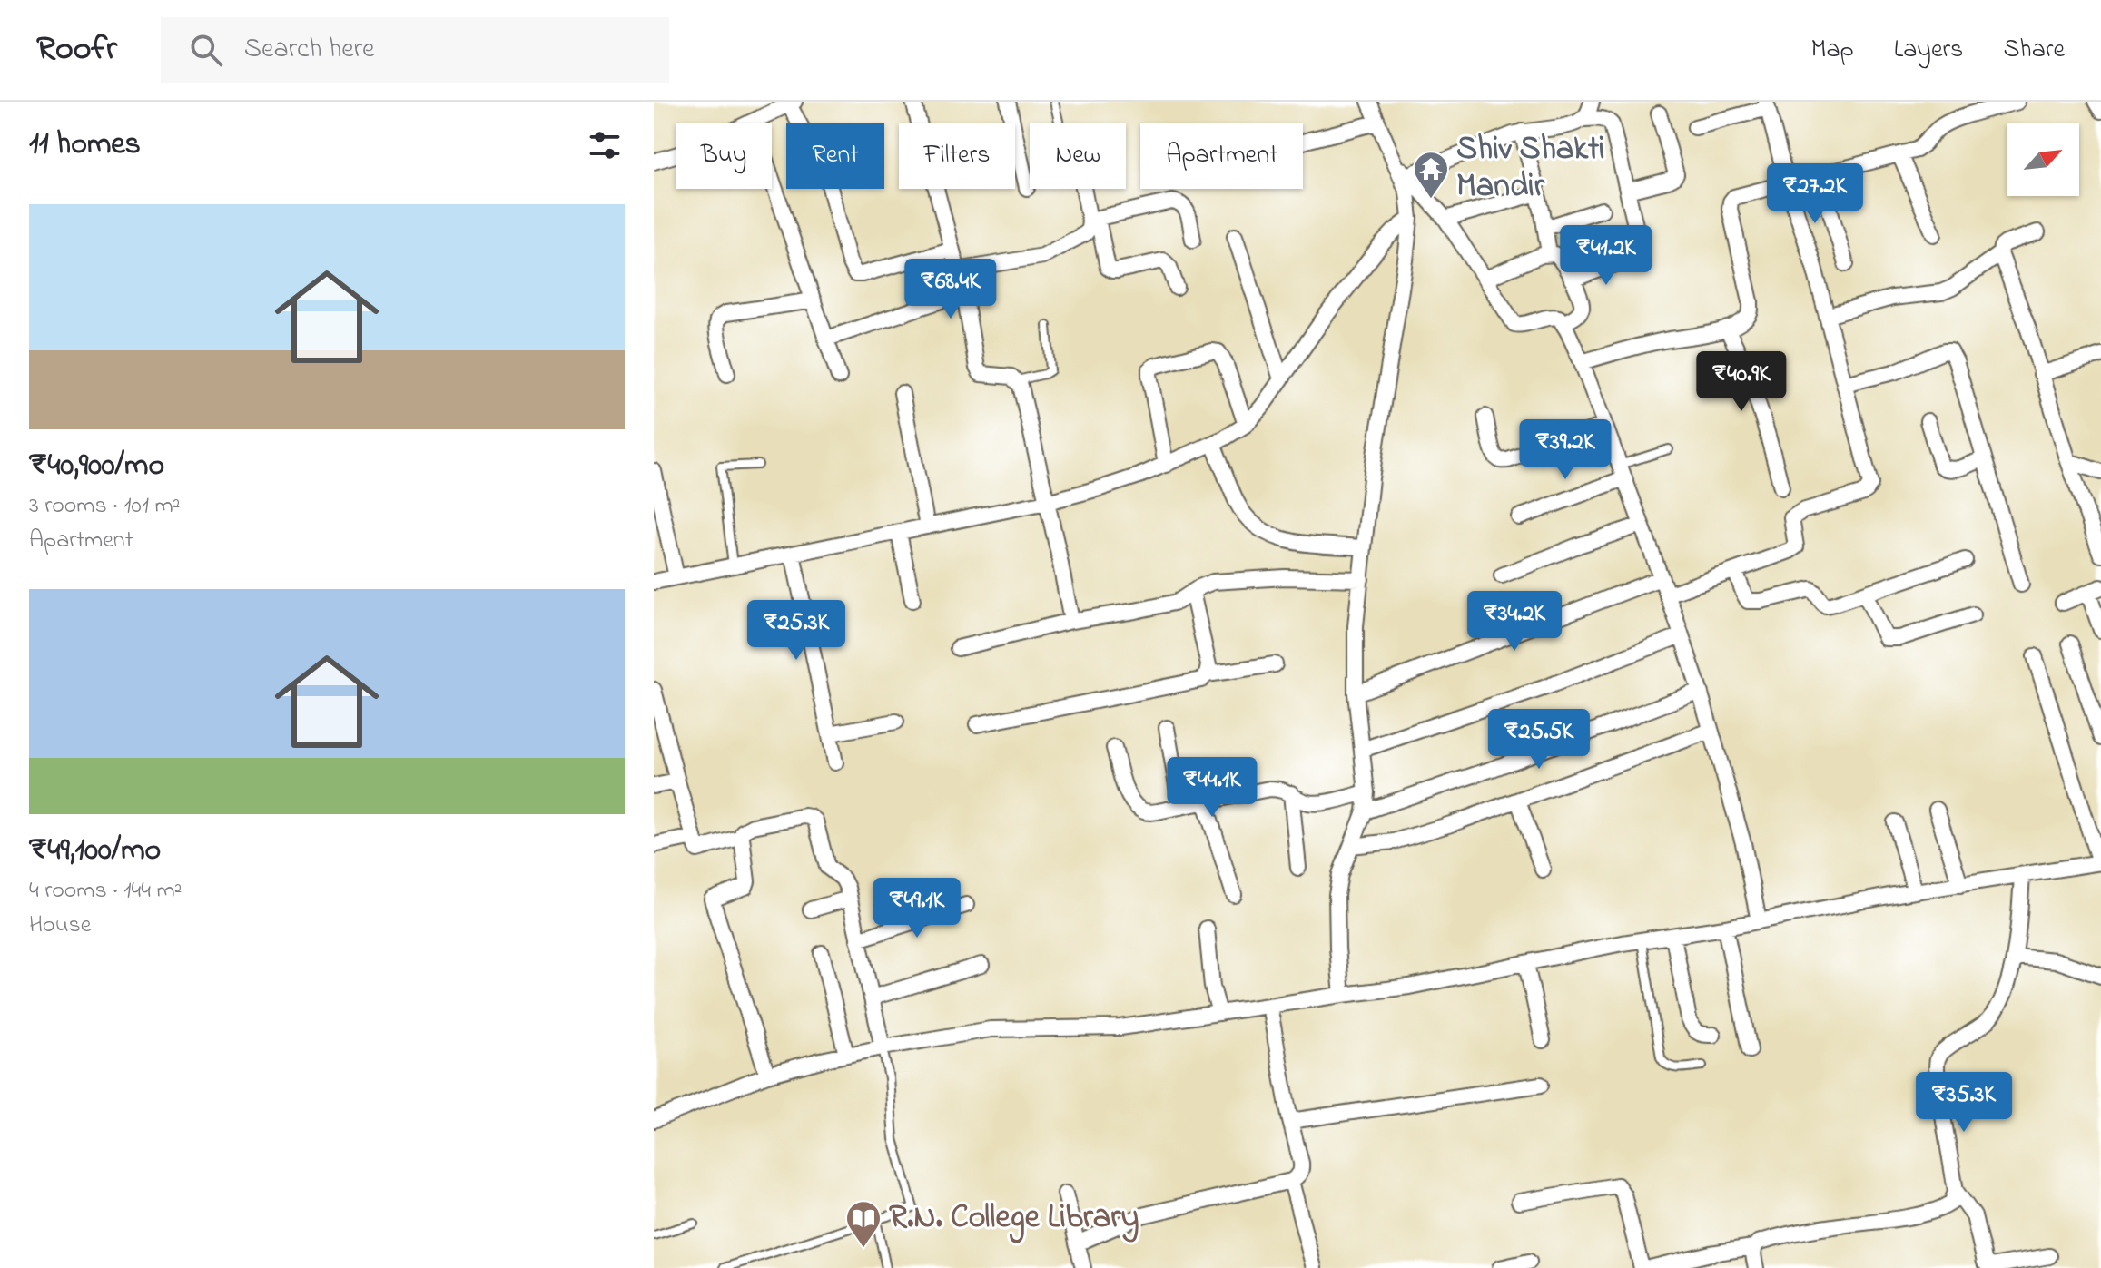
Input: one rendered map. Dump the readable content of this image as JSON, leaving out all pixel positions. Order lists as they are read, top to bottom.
{
  "places": {
    "temple": ["Shiv Shakti Mandir"],
    "library": ["R.N. College Library"]
  },
  "north": "top right",
  "page": {
    "header": "Roofr",
    "search": "Search here",
    "nav": ["Map", "Layers", "Share"],
    "heading": "11 homes",
    "chip": [
      "Buy",
      "Rent",
      "Filters",
      "New",
      "Apartment"
    ],
    "price": [
      "₹27.2K",
      "₹41.2K",
      "₹68.4K",
      "₹40.9K",
      "₹39.2K",
      "₹34.2K",
      "₹25.3K",
      "₹25.5K",
      "₹44.1K",
      "₹49.1K",
      "₹35.3K"
    ],
    "list": [
      {
        "name": "₹40,900/mo",
        "note": "3 rooms · 101 m² · Apartment"
      },
      {
        "name": "₹49,100/mo",
        "note": "4 rooms · 144 m² · House"
      }
    ]
  }
}
